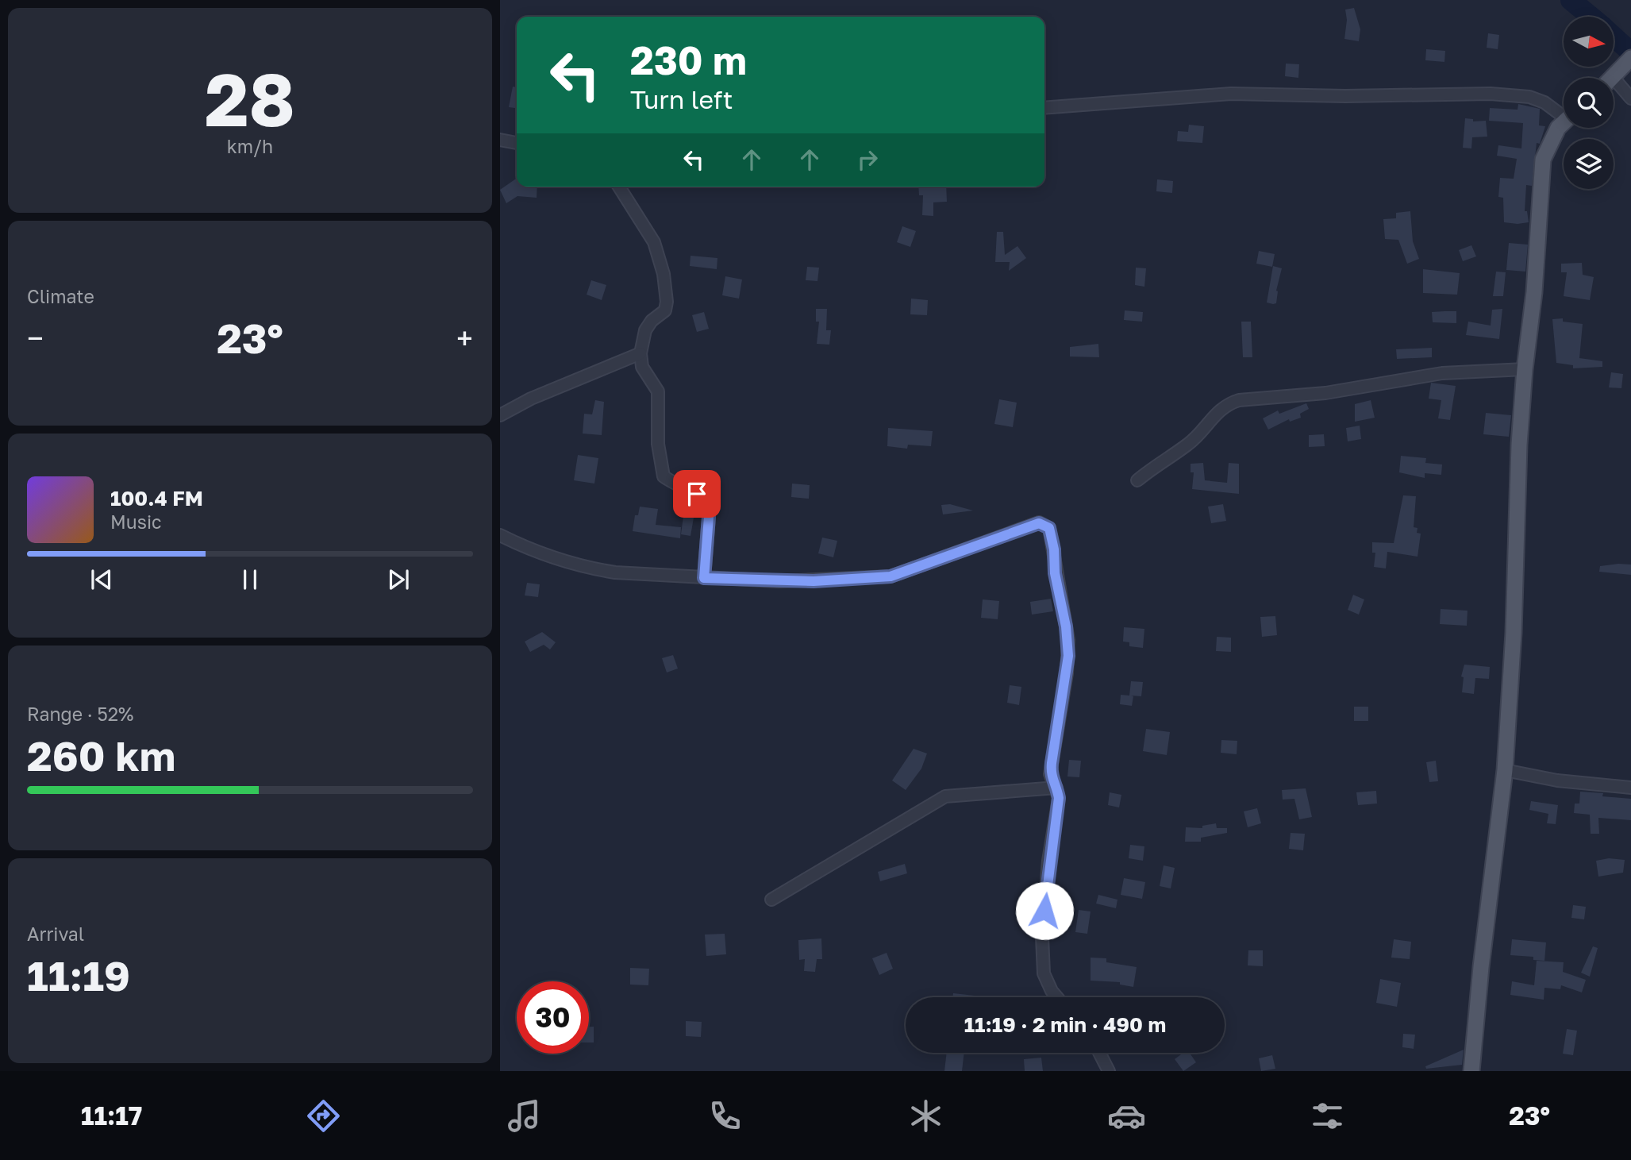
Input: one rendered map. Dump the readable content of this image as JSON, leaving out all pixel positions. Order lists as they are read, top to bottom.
{
  "north": "right",
  "page": {
    "tile": [
      ["28", "km/h"],
      "Climate",
      ["Range · 52%", "260 km"],
      ["Arrival", "11:19"]
    ],
    "turn": ["230 m", "Turn left"],
    "heat": ["−", "23°", "+"],
    "song": ["100.4 FM", "Music"],
    "limit": "30",
    "trip": "11:19 · 2 min · 490 m",
    "tabs": ["11:17", "23°"]
  }
}
